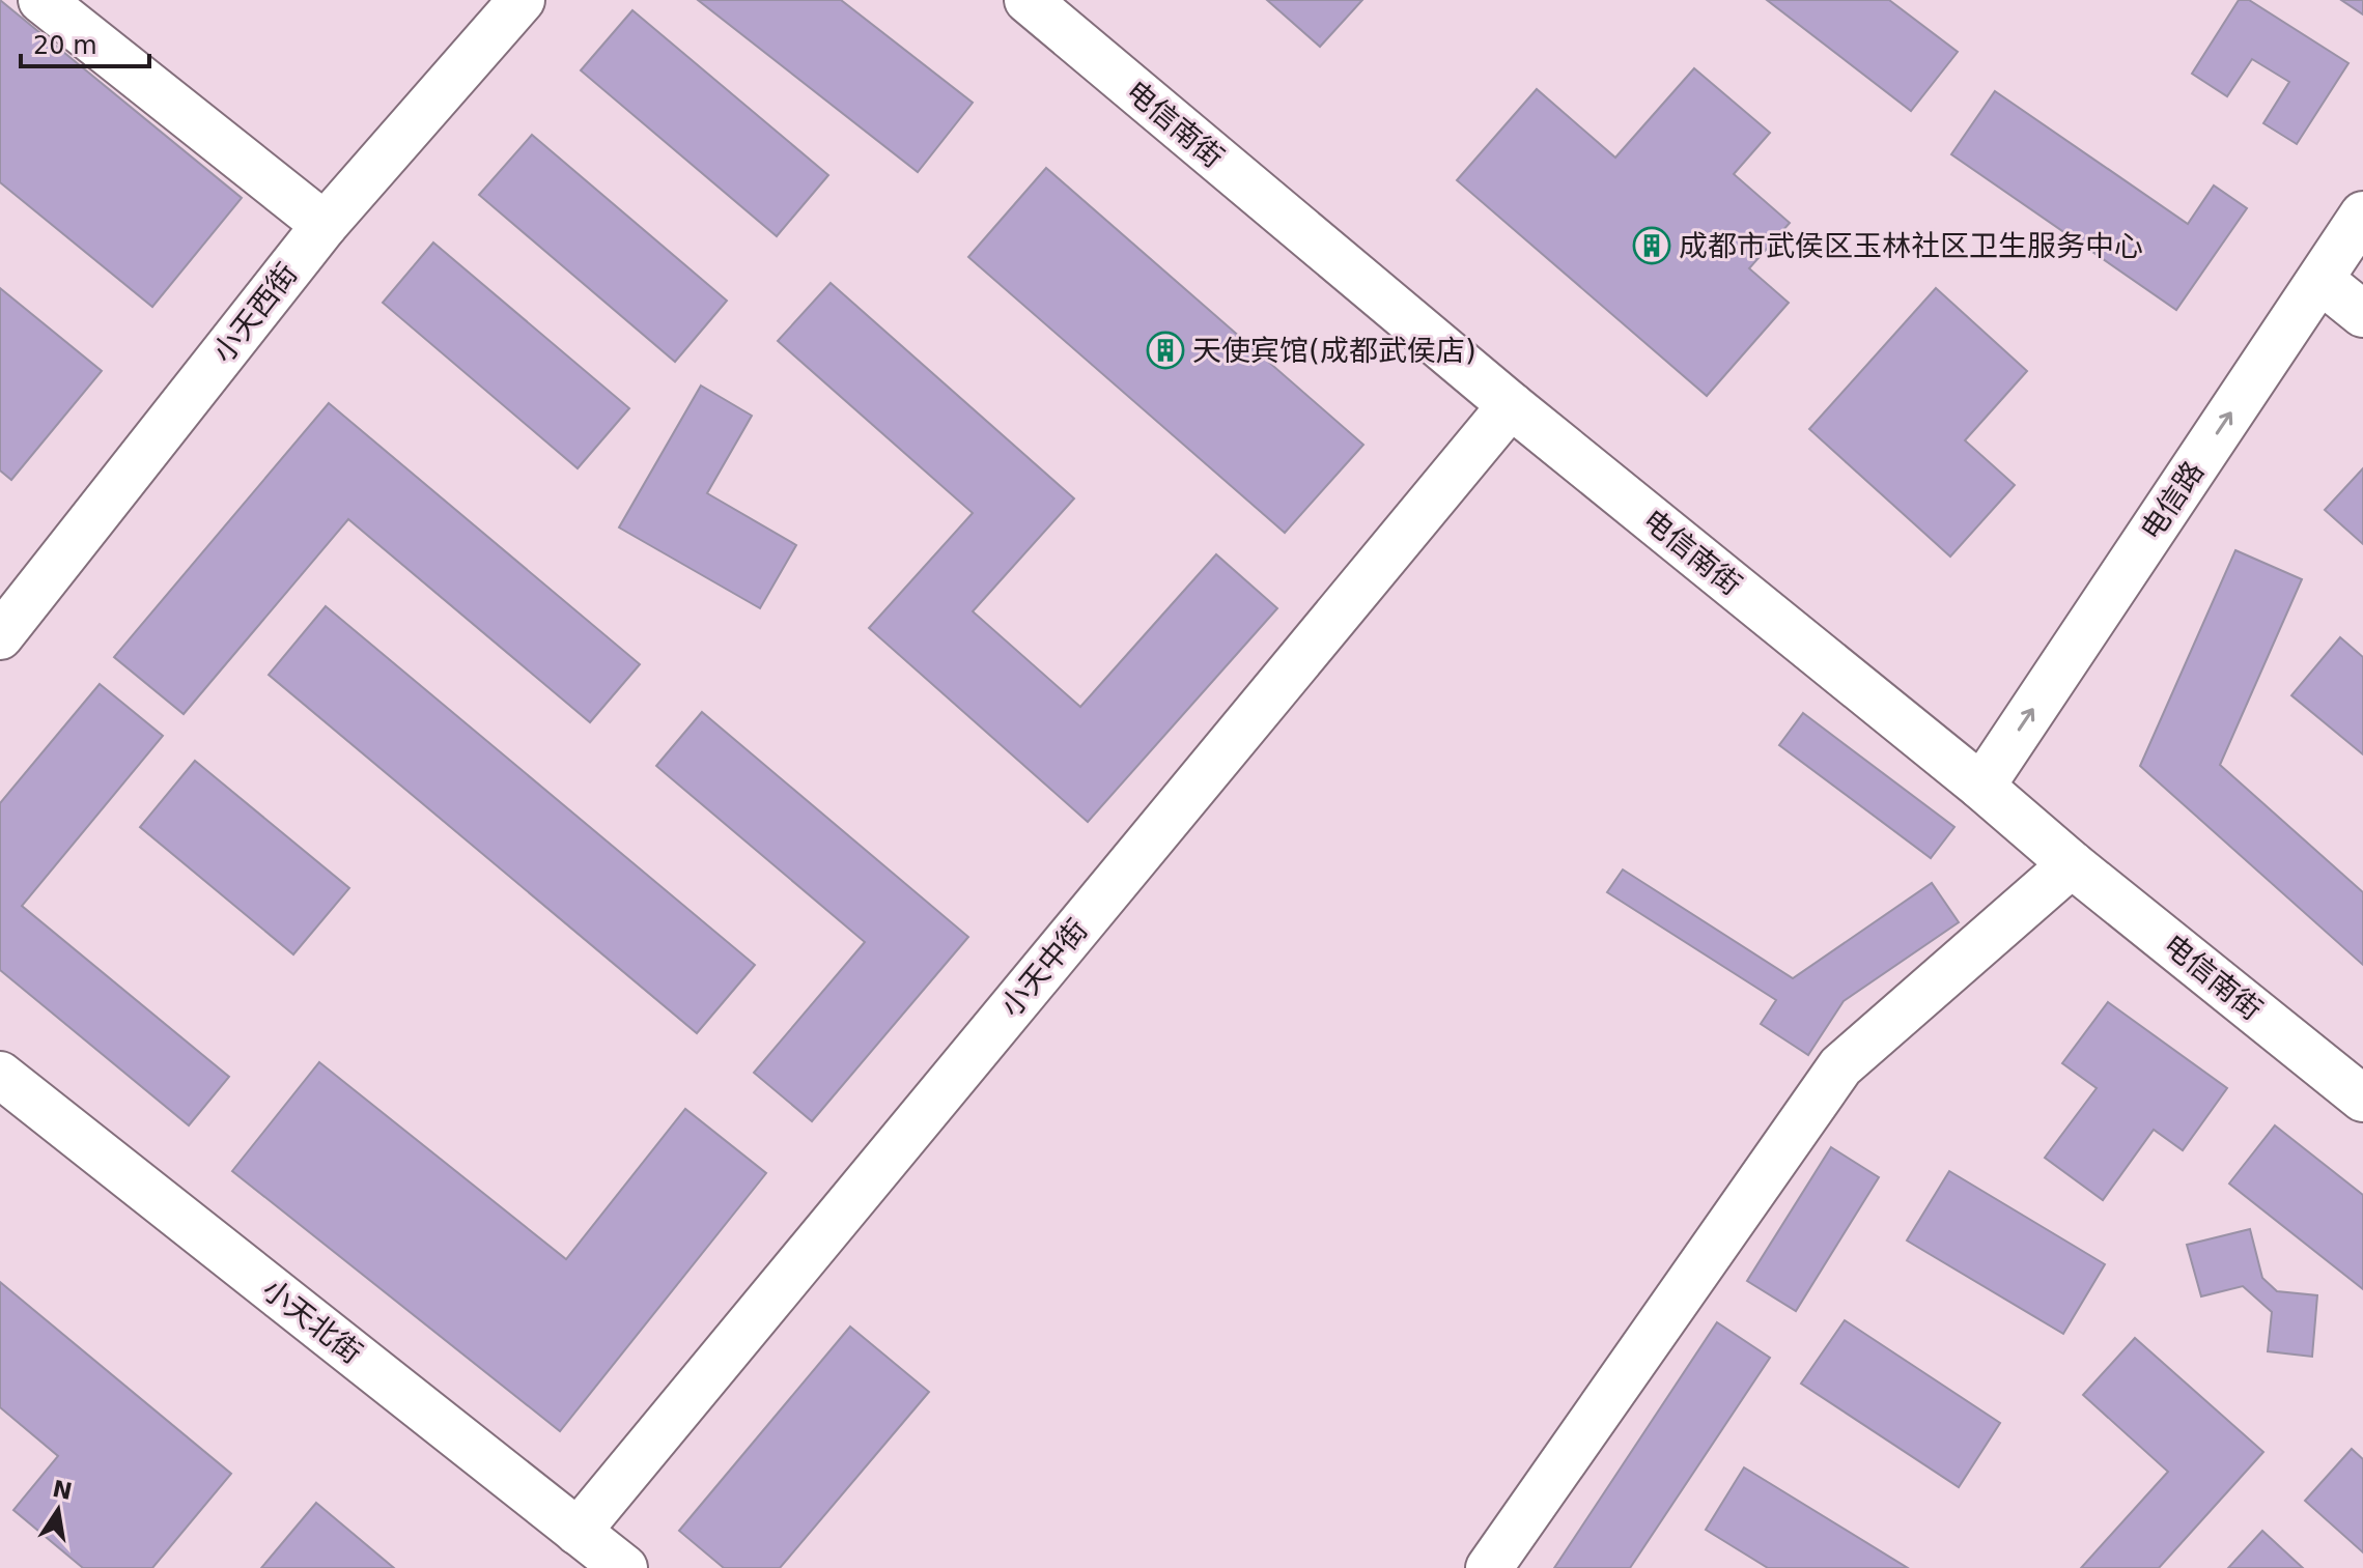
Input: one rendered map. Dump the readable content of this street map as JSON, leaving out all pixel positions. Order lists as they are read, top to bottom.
{
  "streets": {
    "street": [
      "电信南街",
      "小天西街",
      "电信路",
      "小天中街",
      "小天北街"
    ]
  },
  "crossings": [
    ["电信南街", "电信路"],
    ["电信南街", "小天中街"],
    ["小天中街", "小天北街"]
  ],
  "one_way": ["电信路"],
  "places": {
    "building": ["成都市武侯区玉林社区卫生服务中心", "天使宾馆(成都武侯店)"]
  },
  "scale_bar": "20 m",
  "north": "top"
}
